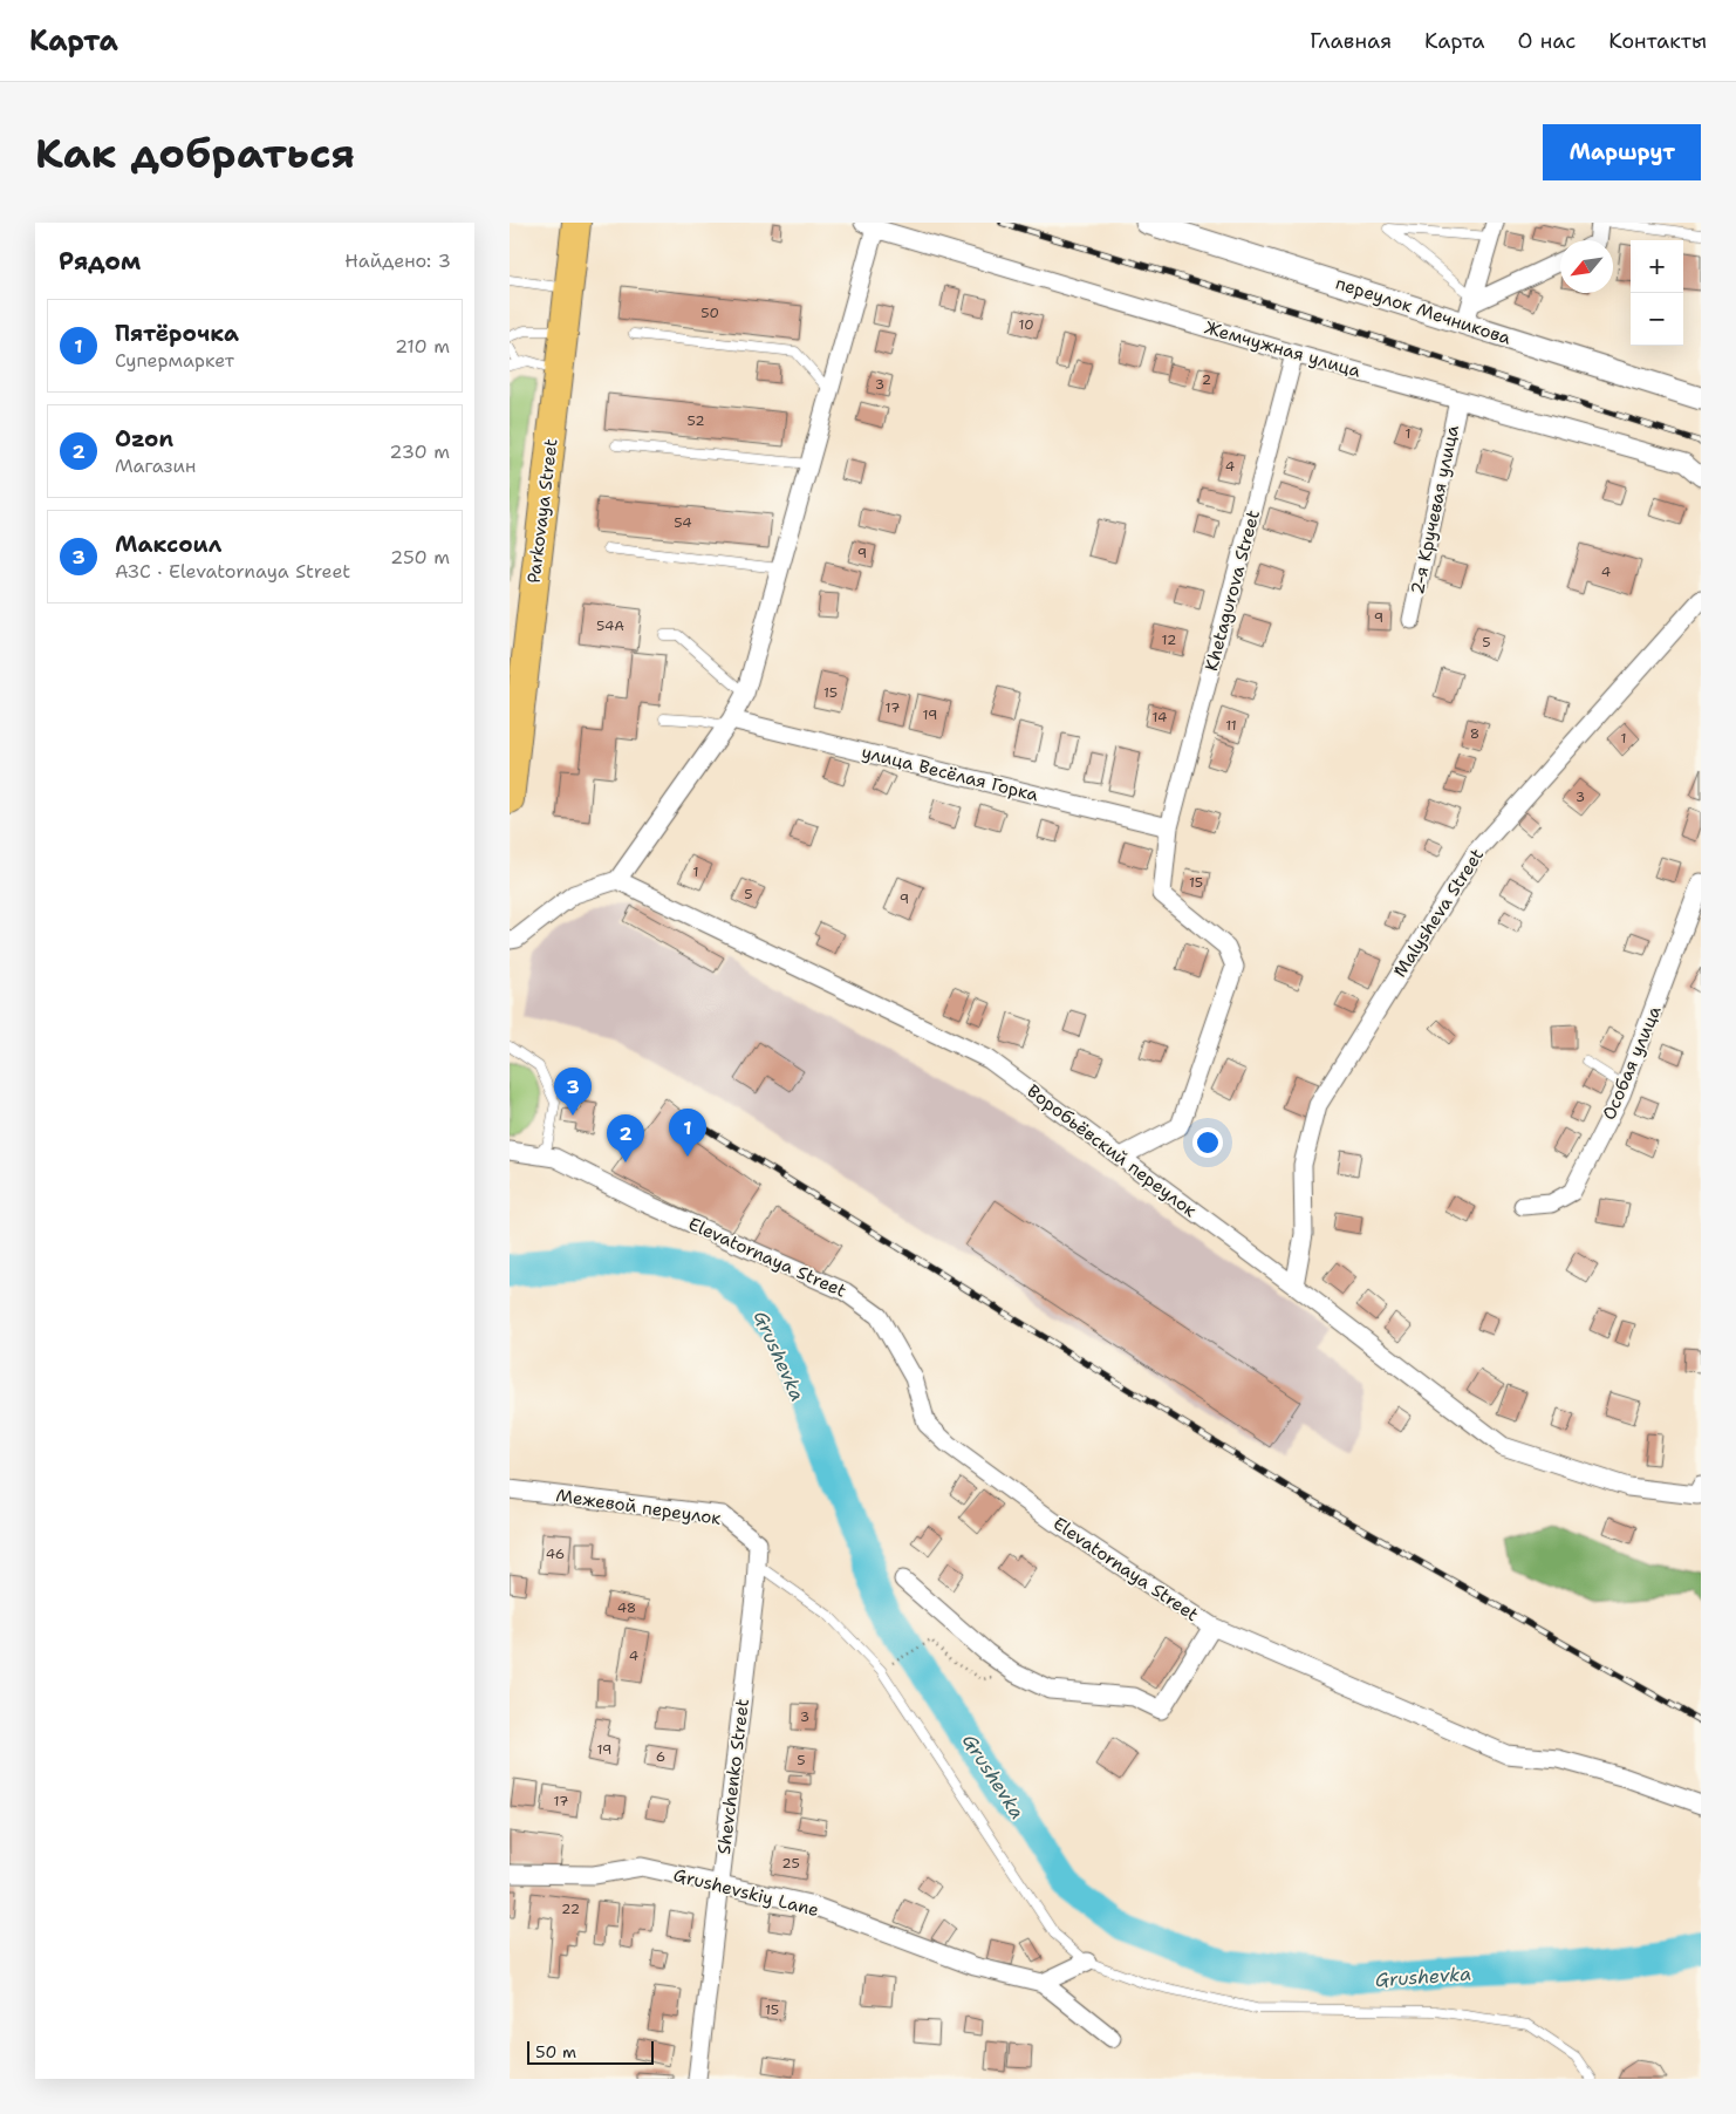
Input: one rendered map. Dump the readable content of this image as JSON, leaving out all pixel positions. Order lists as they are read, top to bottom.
{
  "streets": {
    "main road": ["Parkovaya Street"],
    "street": [
      "переулок Мечникова",
      "Жемчужная улица",
      "2-я Кручевая улица",
      "Khetagurova Street",
      "улица Весёлая Горка",
      "Malysheva Street",
      "Особая улица",
      "Воробьёвский переулок",
      "Elevatornaya Street",
      "Межевой переулок",
      "Shevchenko Street",
      "Grushevskiy Lane"
    ]
  },
  "crossings": [
    ["Жемчужная улица", "2-я Кручевая улица"],
    ["Жемчужная улица", "Khetagurova Street"],
    ["Khetagurova Street", "улица Весёлая Горка"],
    ["Khetagurova Street", "Воробьёвский переулок"],
    ["Malysheva Street", "Воробьёвский переулок"],
    ["Межевой переулок", "Shevchenko Street"],
    ["Shevchenko Street", "Grushevskiy Lane"]
  ],
  "water": ["Grushevka"],
  "house_numbers": [
    "50",
    "10",
    "2",
    "3",
    "52",
    "1",
    "4",
    "54",
    "9",
    "4",
    "9",
    "54А",
    "12",
    "5",
    "15",
    "17",
    "19",
    "14",
    "11",
    "8",
    "1",
    "3",
    "1",
    "15",
    "5",
    "9",
    "46",
    "48",
    "4",
    "3",
    "19",
    "6",
    "5",
    "17",
    "25",
    "22",
    "15"
  ],
  "scale_bar": "50 m",
  "north": "bottom left",
  "page": {
    "header": "Карта",
    "nav": [
      "Главная",
      "Карта",
      "О нас",
      "Контакты"
    ],
    "buttons": "Маршрут",
    "title": "Как добраться",
    "heading": ["Рядом", "Найдено: 3"],
    "map_buttons": ["+", "−"],
    "list": [
      {
        "mark": "1",
        "name": "Пятёрочка",
        "note": "Супермаркет",
        "value": "210 m"
      },
      {
        "mark": "2",
        "name": "Ozon",
        "note": "Магазин",
        "value": "230 m"
      },
      {
        "mark": "3",
        "name": "Максоил",
        "note": "АЗС · Elevatornaya Street",
        "value": "250 m"
      }
    ],
    "pins": ["3", "1", "2"],
    "scale": "50 m"
  }
}
